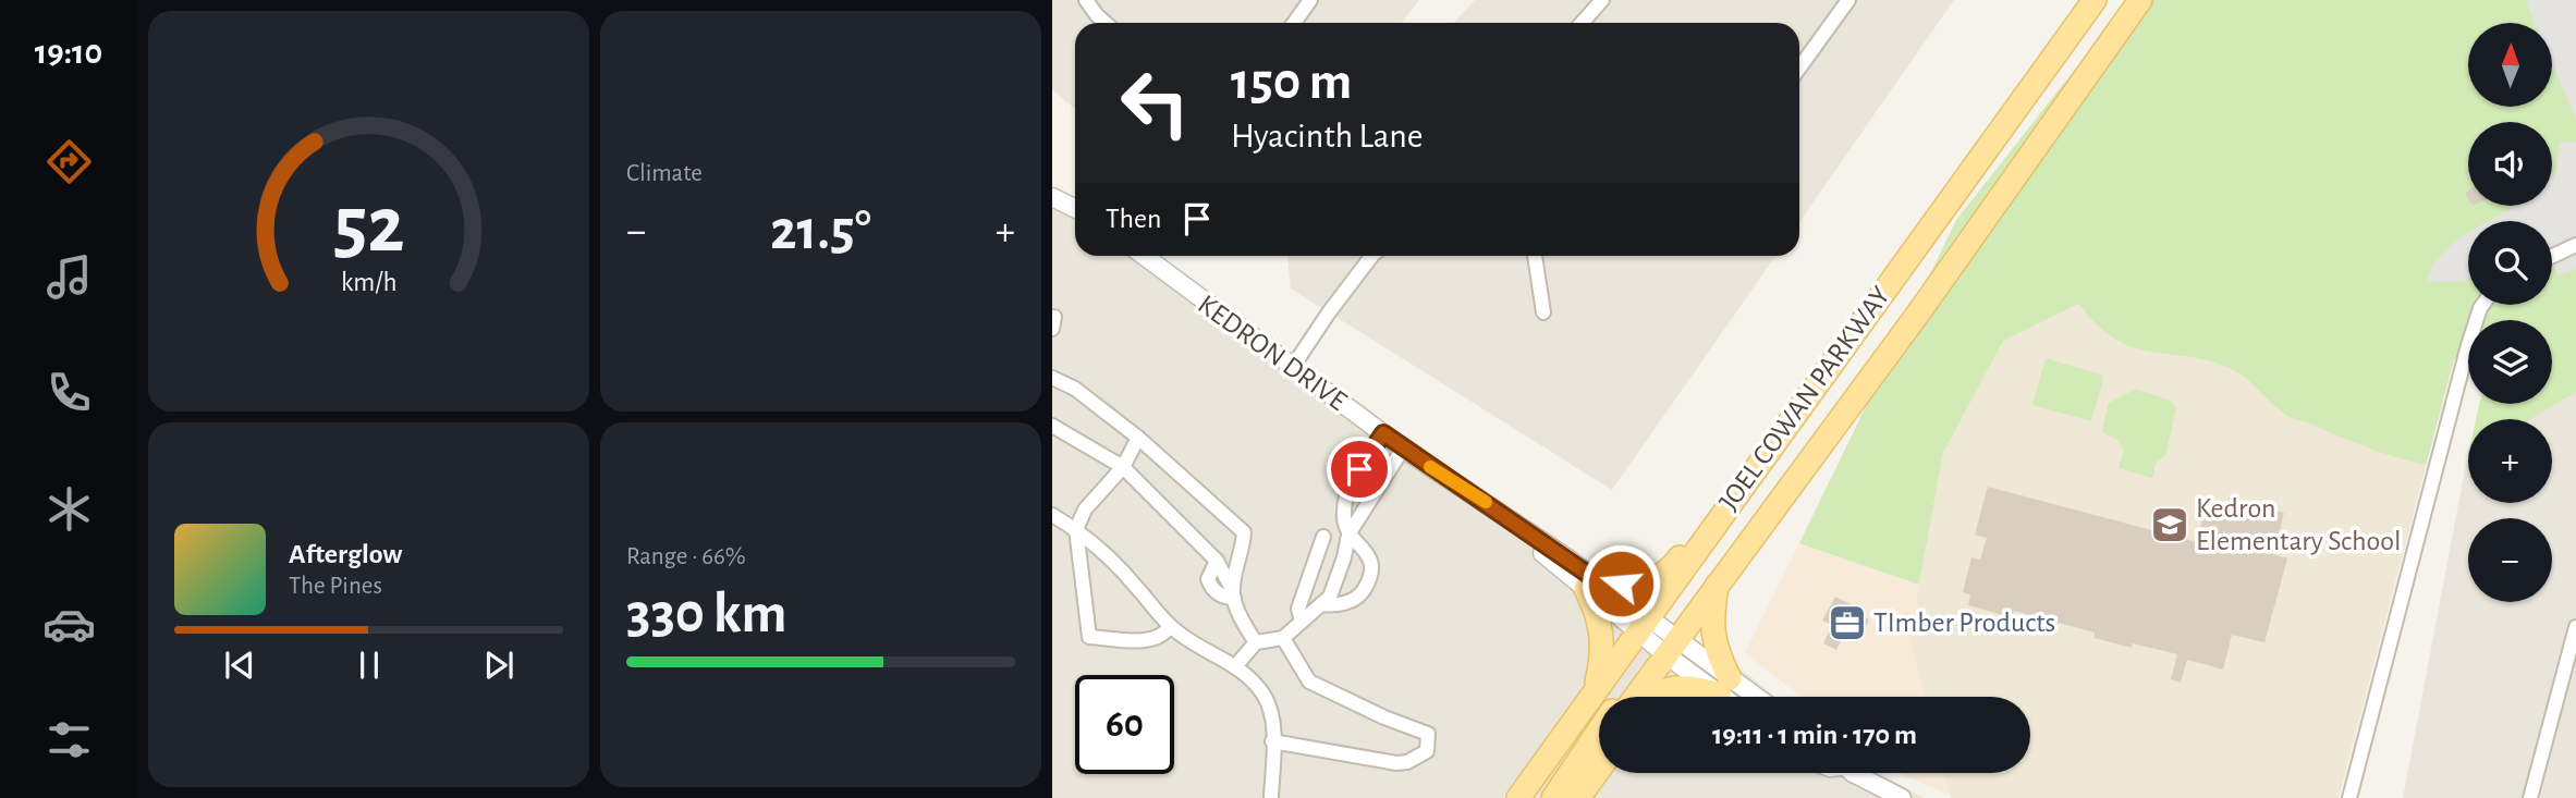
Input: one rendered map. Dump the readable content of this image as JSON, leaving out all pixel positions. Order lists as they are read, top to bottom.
{
  "streets": {
    "main road": ["JOEL COWAN PARKWAY"],
    "street": ["KEDRON DRIVE"]
  },
  "crossings": [
    ["KEDRON DRIVE", "JOEL COWAN PARKWAY"]
  ],
  "places": {
    "school or university": ["Kedron Elementary School"],
    "office": ["TImber Products"]
  },
  "north": "top",
  "page": {
    "tabs": "19:10",
    "tile": [
      "Climate",
      ["Range · 66%", "330 km"]
    ],
    "map_buttons": ["+", "−"],
    "turn": ["150 m", "Hyacinth Lane"],
    "then": "Then",
    "heat": ["−", "21.5°", "+"],
    "song": ["Afterglow", "The Pines"],
    "limit": "60",
    "trip": "19:11 · 1 min · 170 m",
    "gauge": ["52", "km/h"]
  }
}
